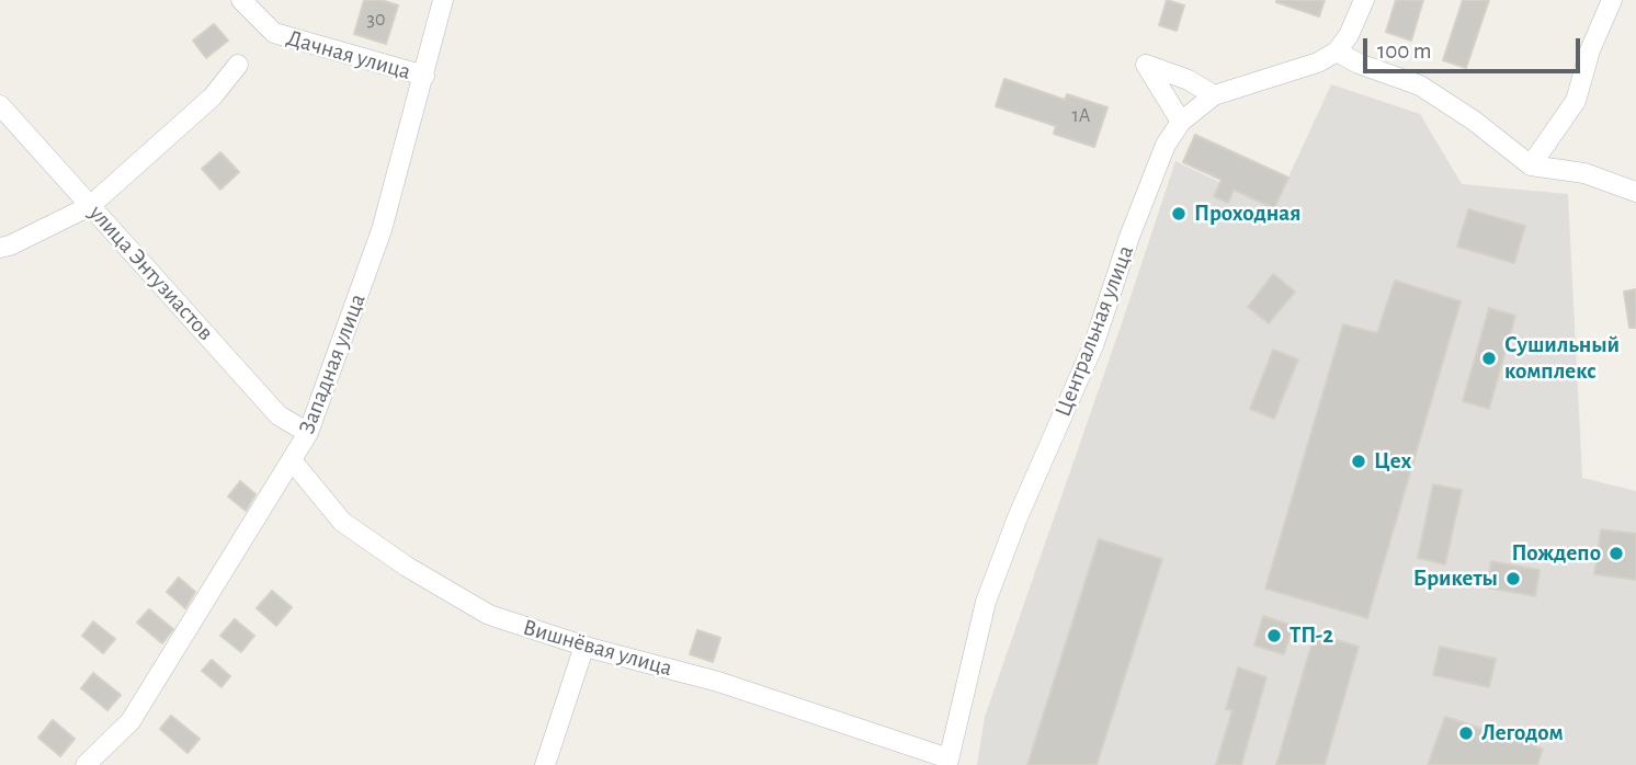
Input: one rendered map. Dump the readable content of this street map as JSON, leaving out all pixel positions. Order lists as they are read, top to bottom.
{
  "streets": {
    "street": [
      "Дачная улица",
      "улица Энтузиастов",
      "Центральная улица",
      "Западная улица",
      "Вишнёвая улица"
    ]
  },
  "crossings": [
    ["Дачная улица", "Западная улица"],
    ["улица Энтузиастов", "Западная улица"],
    ["Центральная улица", "Вишнёвая улица"],
    ["Западная улица", "Вишнёвая улица"]
  ],
  "places": [
    "Проходная",
    "Сушильный комплекс",
    "Цех",
    "Пождепо",
    "Брикеты",
    "ТП-2",
    "Легодом"
  ],
  "house_numbers": ["30", "1А"],
  "scale_bar": "100 m"
}
